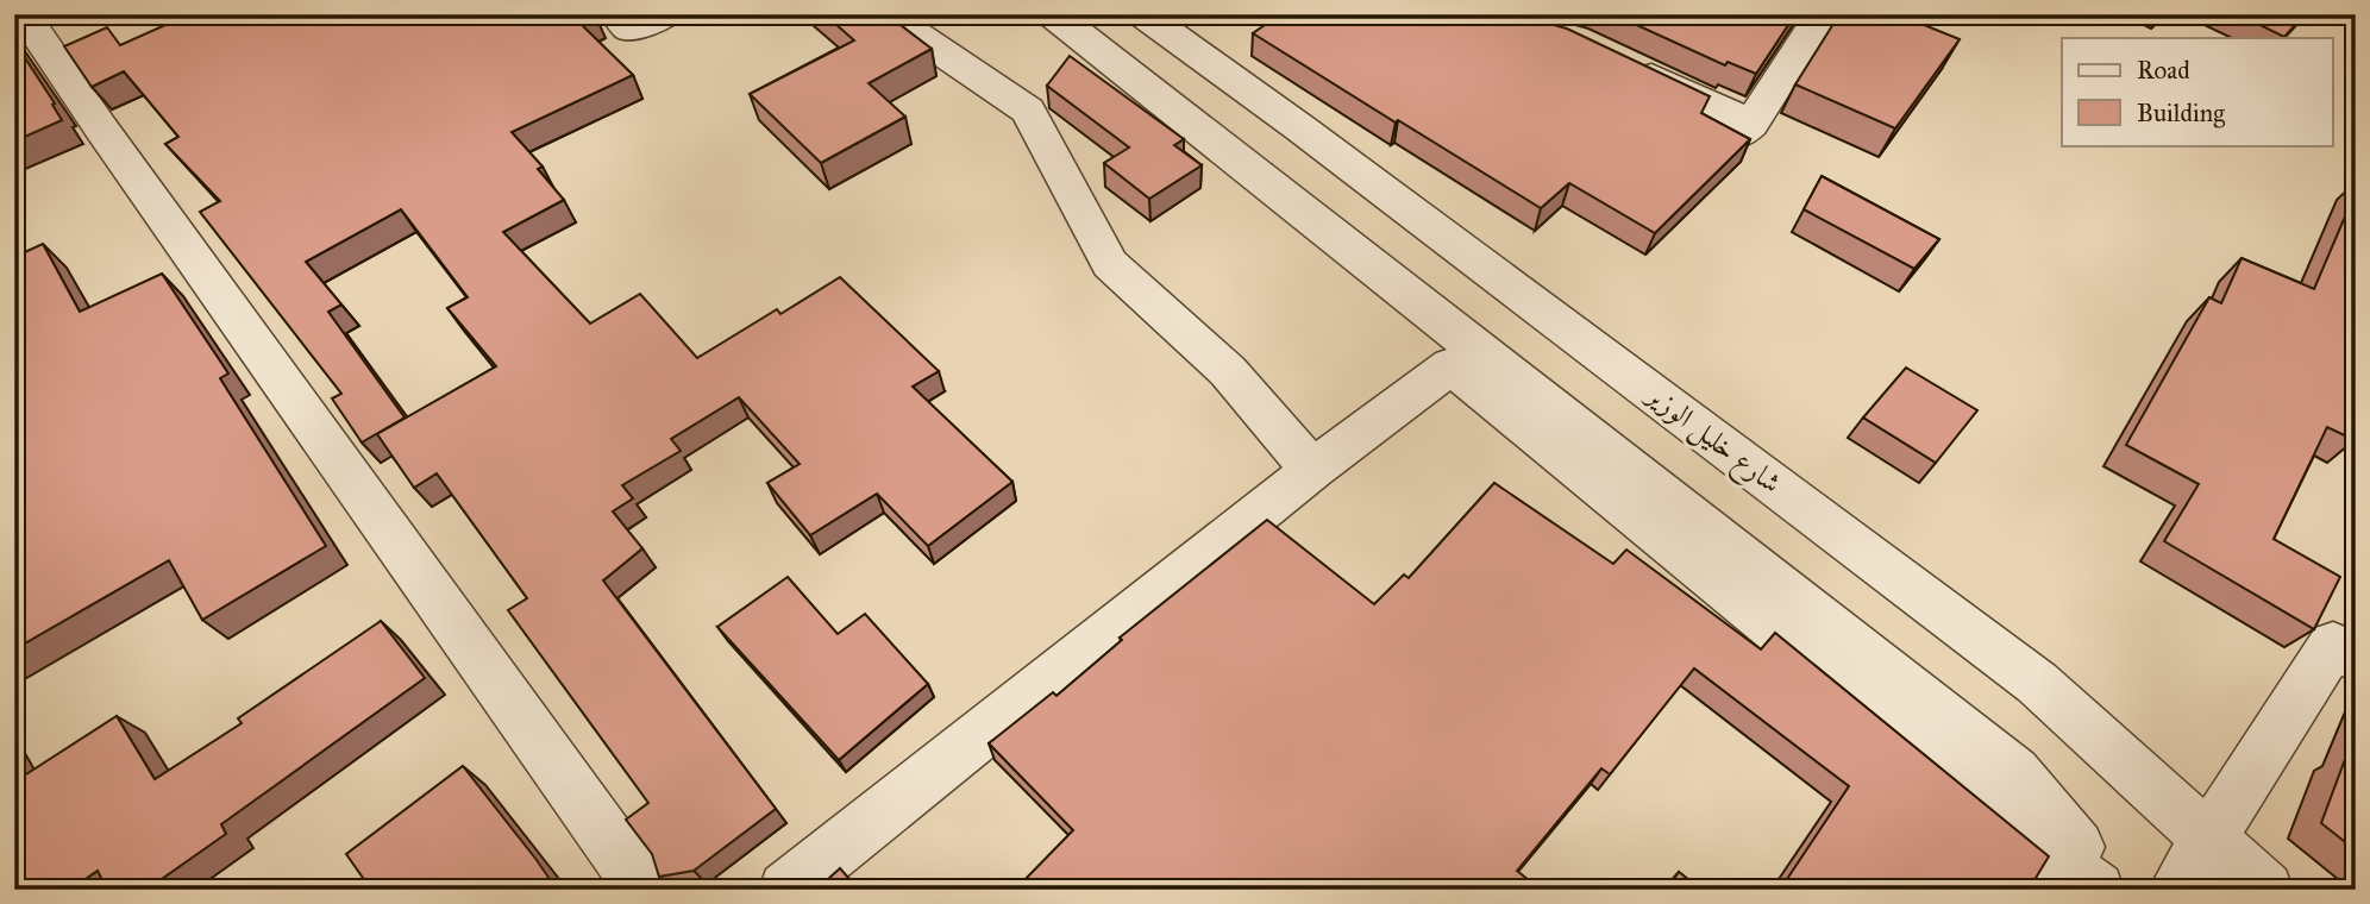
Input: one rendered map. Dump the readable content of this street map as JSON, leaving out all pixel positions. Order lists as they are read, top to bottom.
{
  "streets": {
    "street": ["شارع خليل الوزير"]
  },
  "legend": ["Road", "Building"]
}
